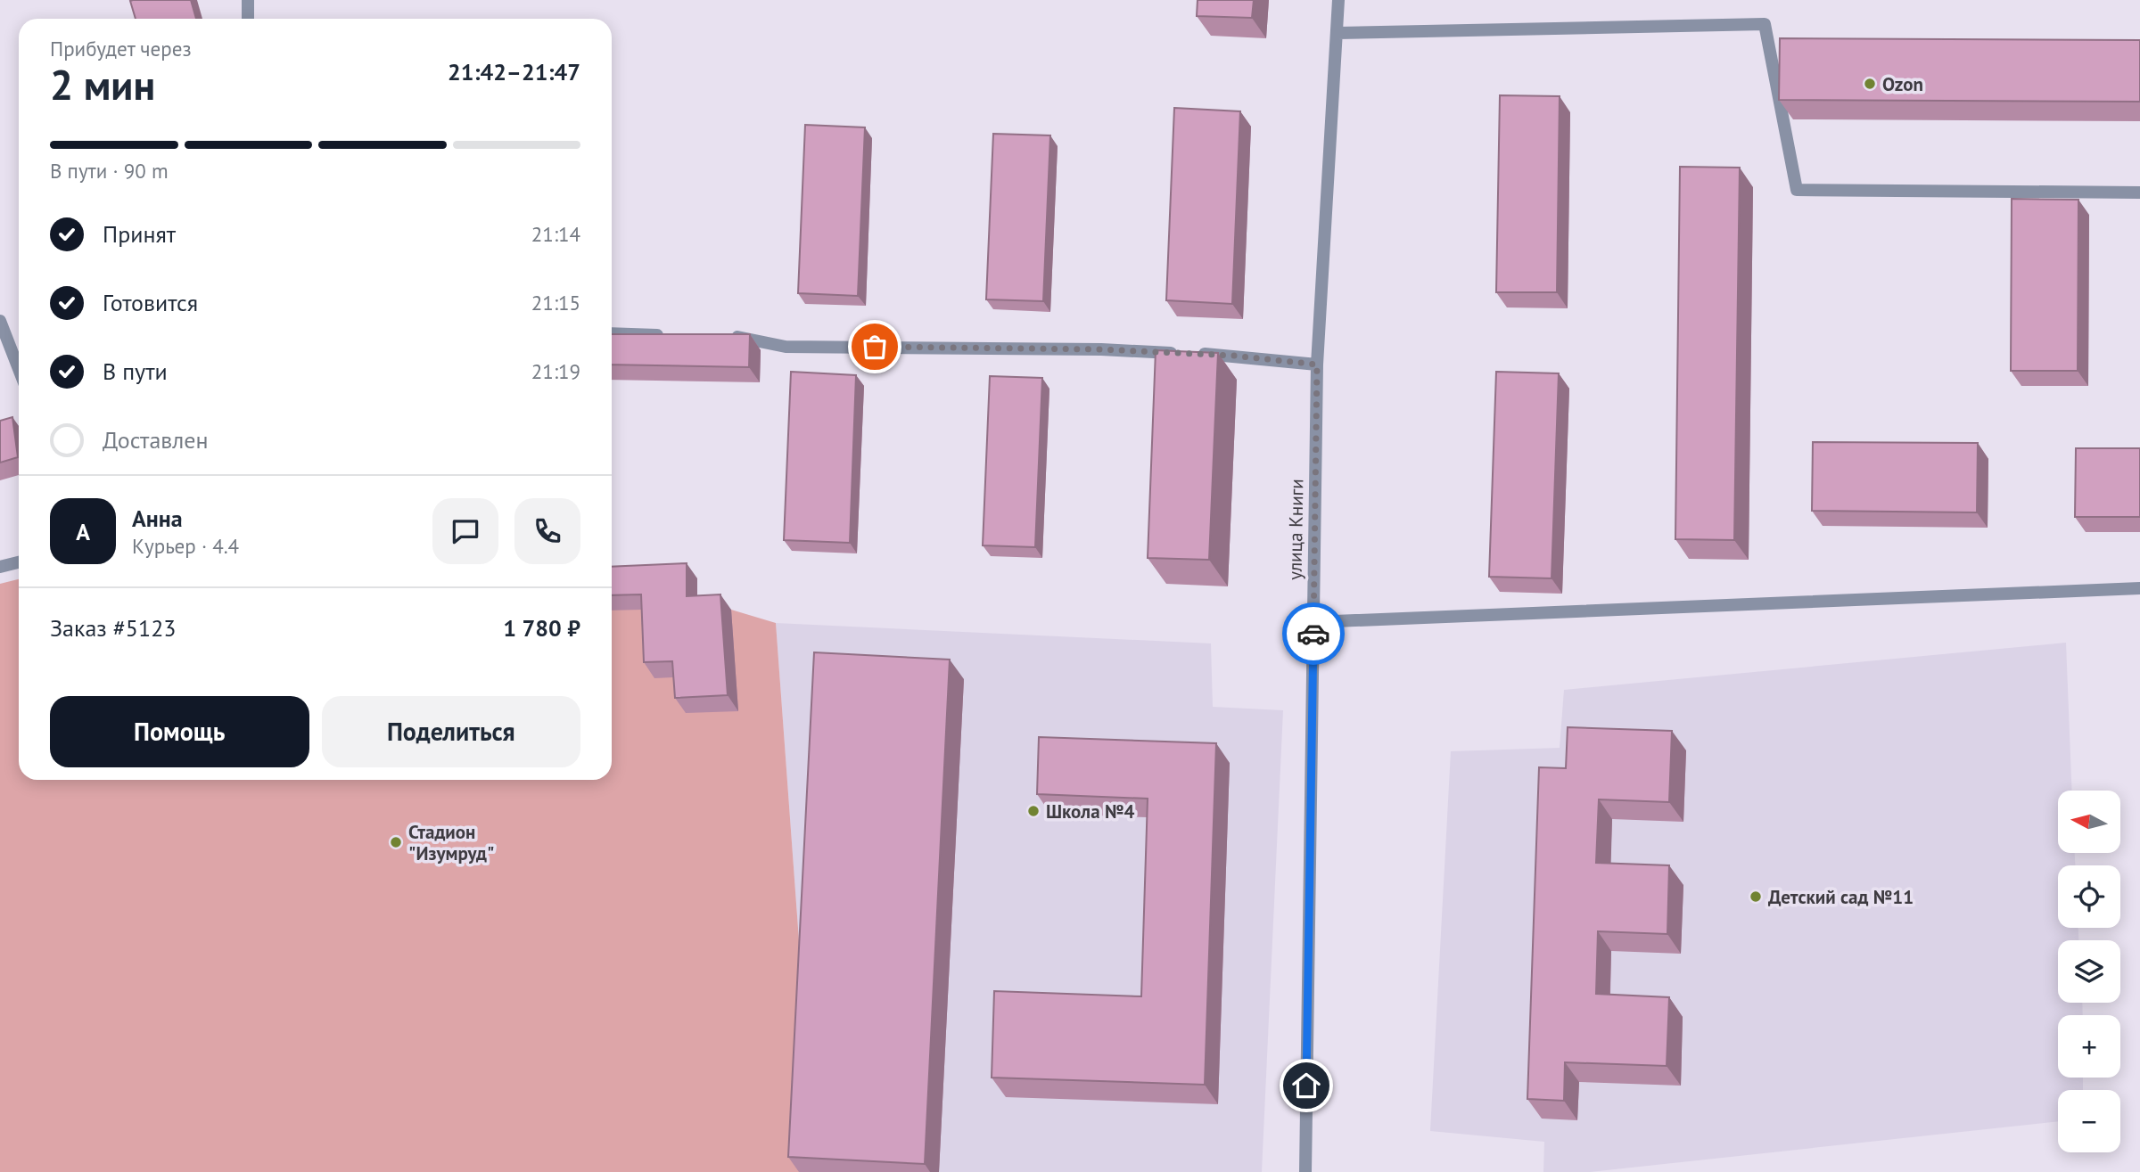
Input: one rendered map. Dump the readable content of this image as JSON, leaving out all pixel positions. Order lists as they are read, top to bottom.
{
  "streets": {
    "street": ["улица Книги"]
  },
  "places": [
    "Ozon",
    "Школа №4",
    "Стадион \"Изумруд\"",
    "Детский сад №11"
  ],
  "north": "left",
  "page": {
    "heading": ["2 мин", "Прибудет через", "21:42–21:47"],
    "panel": [
      "Анна",
      "Курьер · 4.4",
      "Заказ #5123",
      "1 780 ₽"
    ],
    "bar": "В пути · 90 m",
    "list": [
      ["Принят", "21:14"],
      ["Готовится", "21:15"],
      ["В пути", "21:19"],
      "Доставлен"
    ],
    "round": "А",
    "buttons": ["Помощь", "Поделиться"],
    "map_buttons": ["+", "−"]
  }
}
